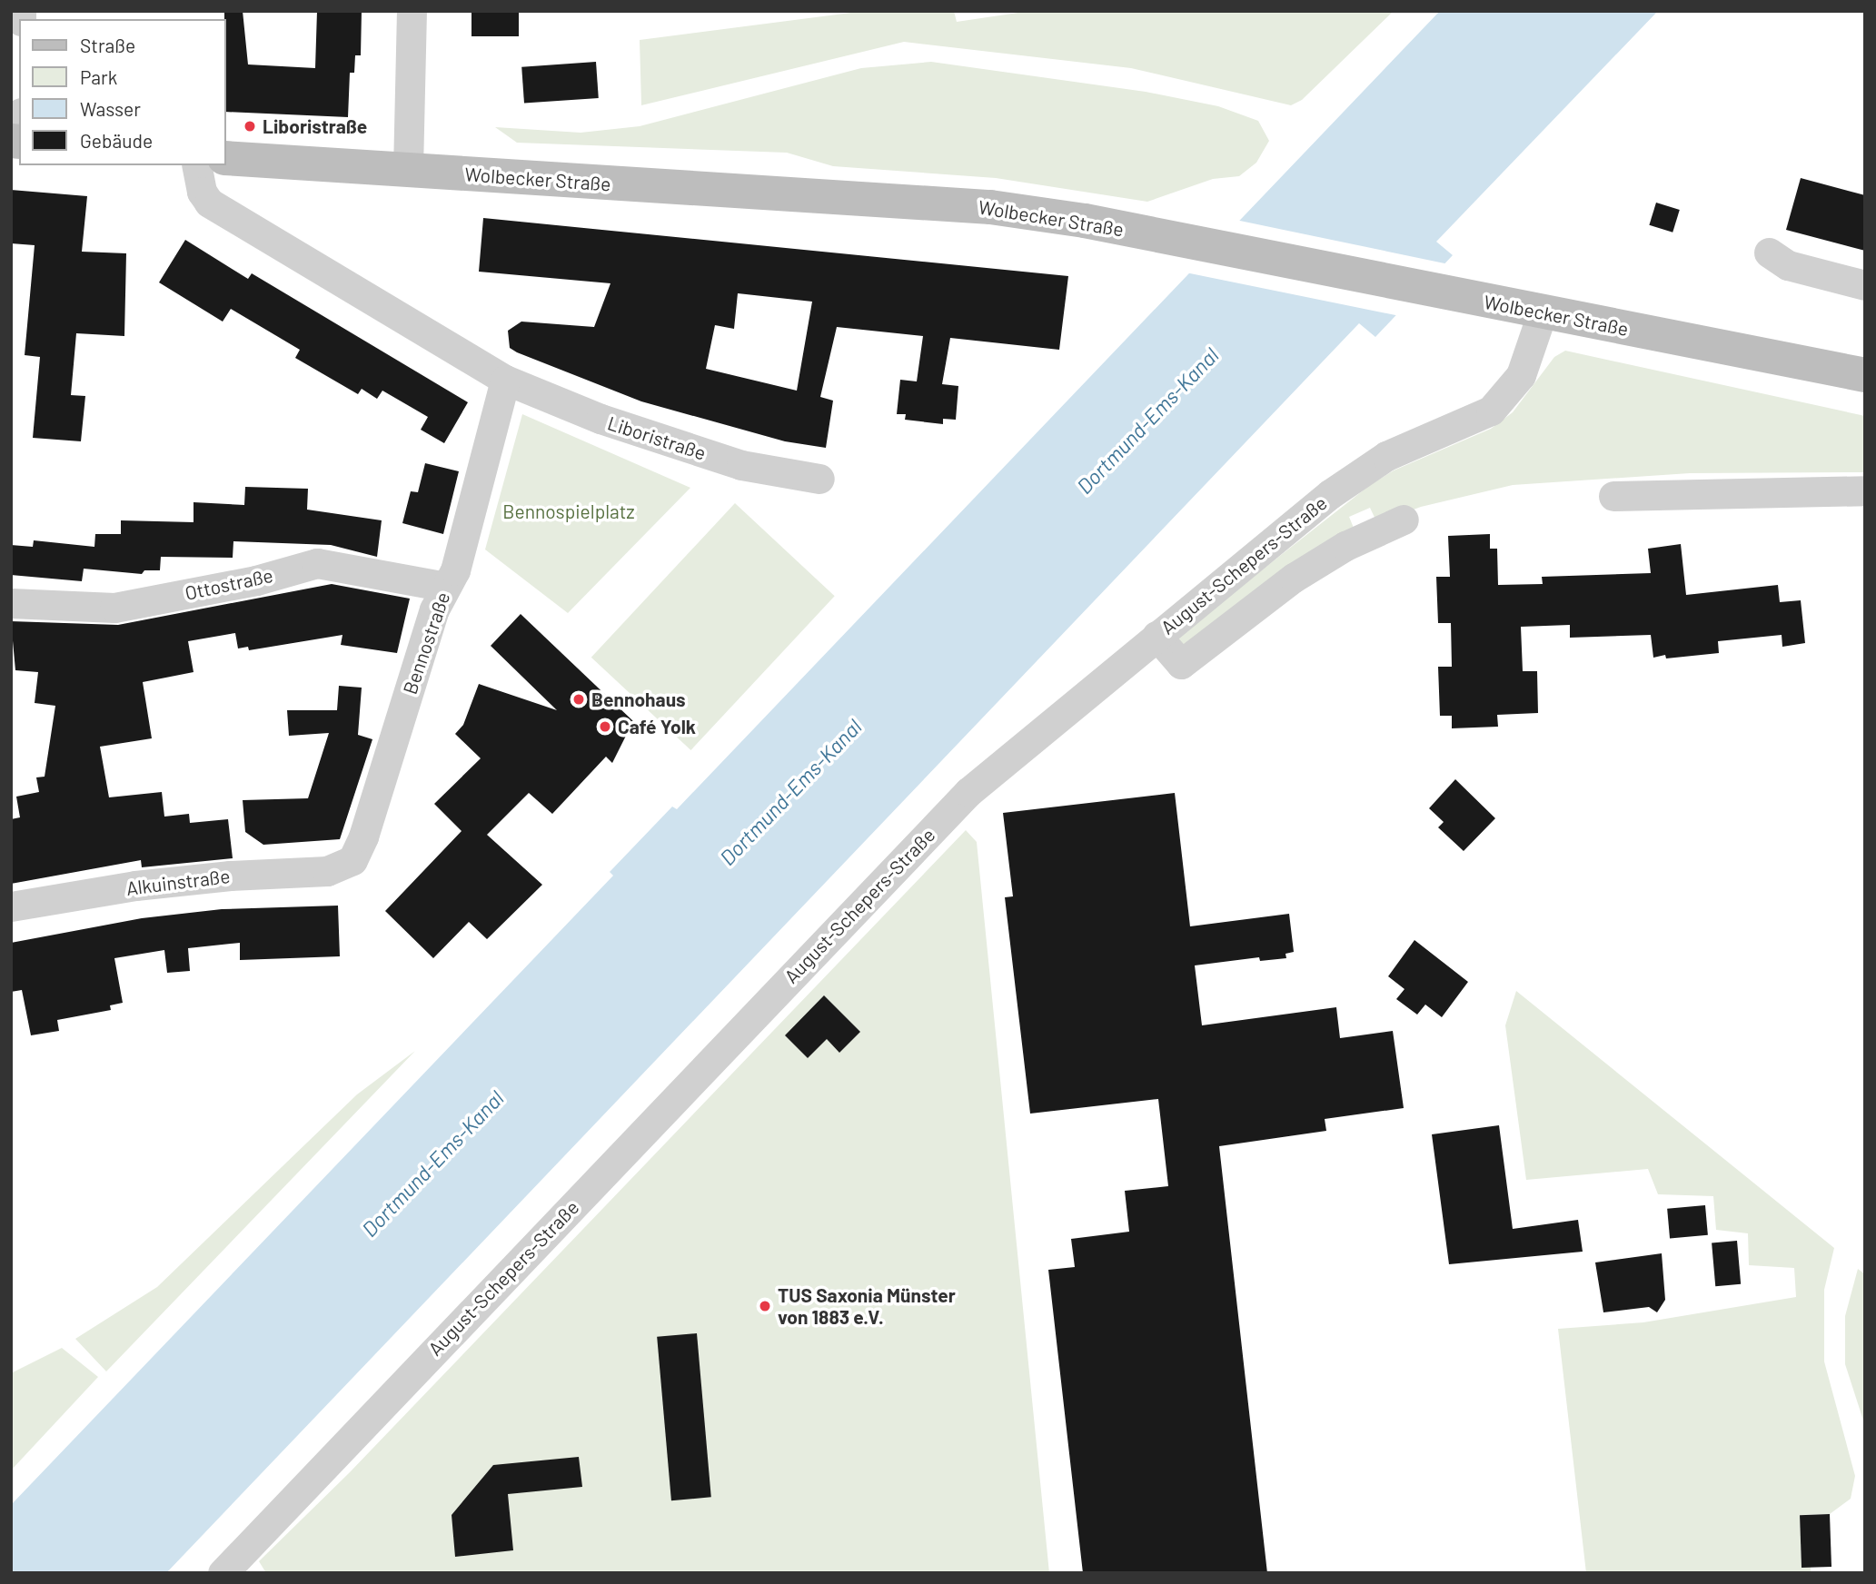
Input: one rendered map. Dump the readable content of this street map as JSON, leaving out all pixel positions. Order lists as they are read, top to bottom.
{
  "streets": {
    "main road": ["Wolbecker Straße"],
    "street": [
      "Liboristraße",
      "August-Schepers-Straße",
      "Ottostraße",
      "Bennostraße",
      "Alkuinstraße"
    ]
  },
  "crossings": [
    ["Wolbecker Straße", "August-Schepers-Straße"],
    ["Liboristraße", "Bennostraße"],
    ["Ottostraße", "Bennostraße"],
    ["Bennostraße", "Alkuinstraße"]
  ],
  "water": ["Dortmund-Ems-Kanal"],
  "parks": ["Bennospielplatz"],
  "places": [
    "Liboristraße",
    "Bennohaus",
    "Café Yolk",
    "TUS Saxonia Münster von 1883 e.V."
  ],
  "legend": [
    "Straße",
    "Park",
    "Wasser",
    "Gebäude"
  ]
}
